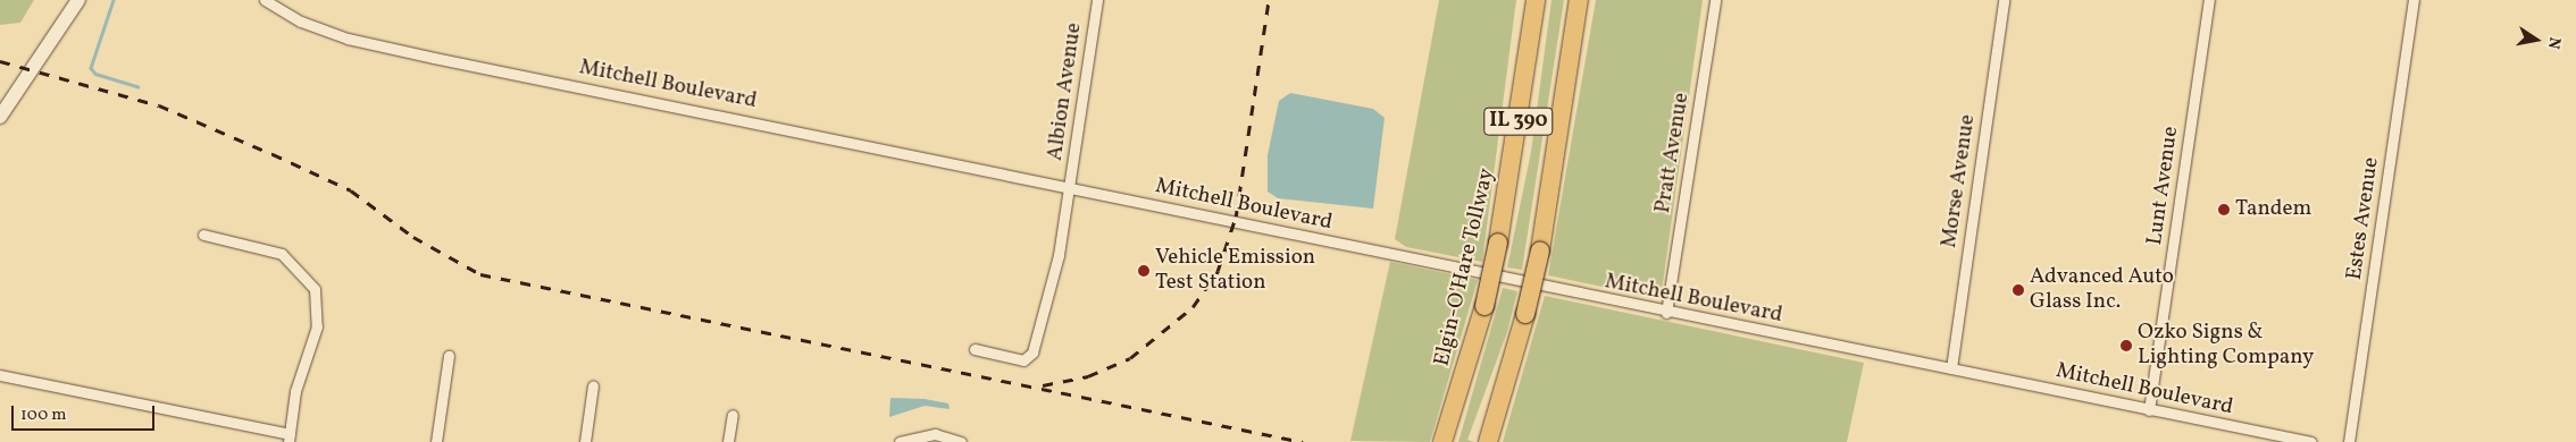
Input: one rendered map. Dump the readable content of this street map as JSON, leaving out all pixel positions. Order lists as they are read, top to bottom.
{
  "streets": {
    "highway": ["IL 390", "Elgin-O'Hare Tollway"],
    "street": [
      "Mitchell Boulevard",
      "Albion Avenue",
      "Pratt Avenue",
      "Morse Avenue",
      "Lunt Avenue",
      "Estes Avenue"
    ]
  },
  "crossings": [
    ["Mitchell Boulevard", "Albion Avenue"],
    ["Mitchell Boulevard", "Pratt Avenue"],
    ["Mitchell Boulevard", "Morse Avenue"],
    ["Mitchell Boulevard", "Lunt Avenue"]
  ],
  "places": [
    "Tandem",
    "Vehicle Emission Test Station",
    "Advanced Auto Glass Inc.",
    "Ozko Signs & Lighting Company"
  ],
  "scale_bar": "100 m",
  "north": "right"
}
